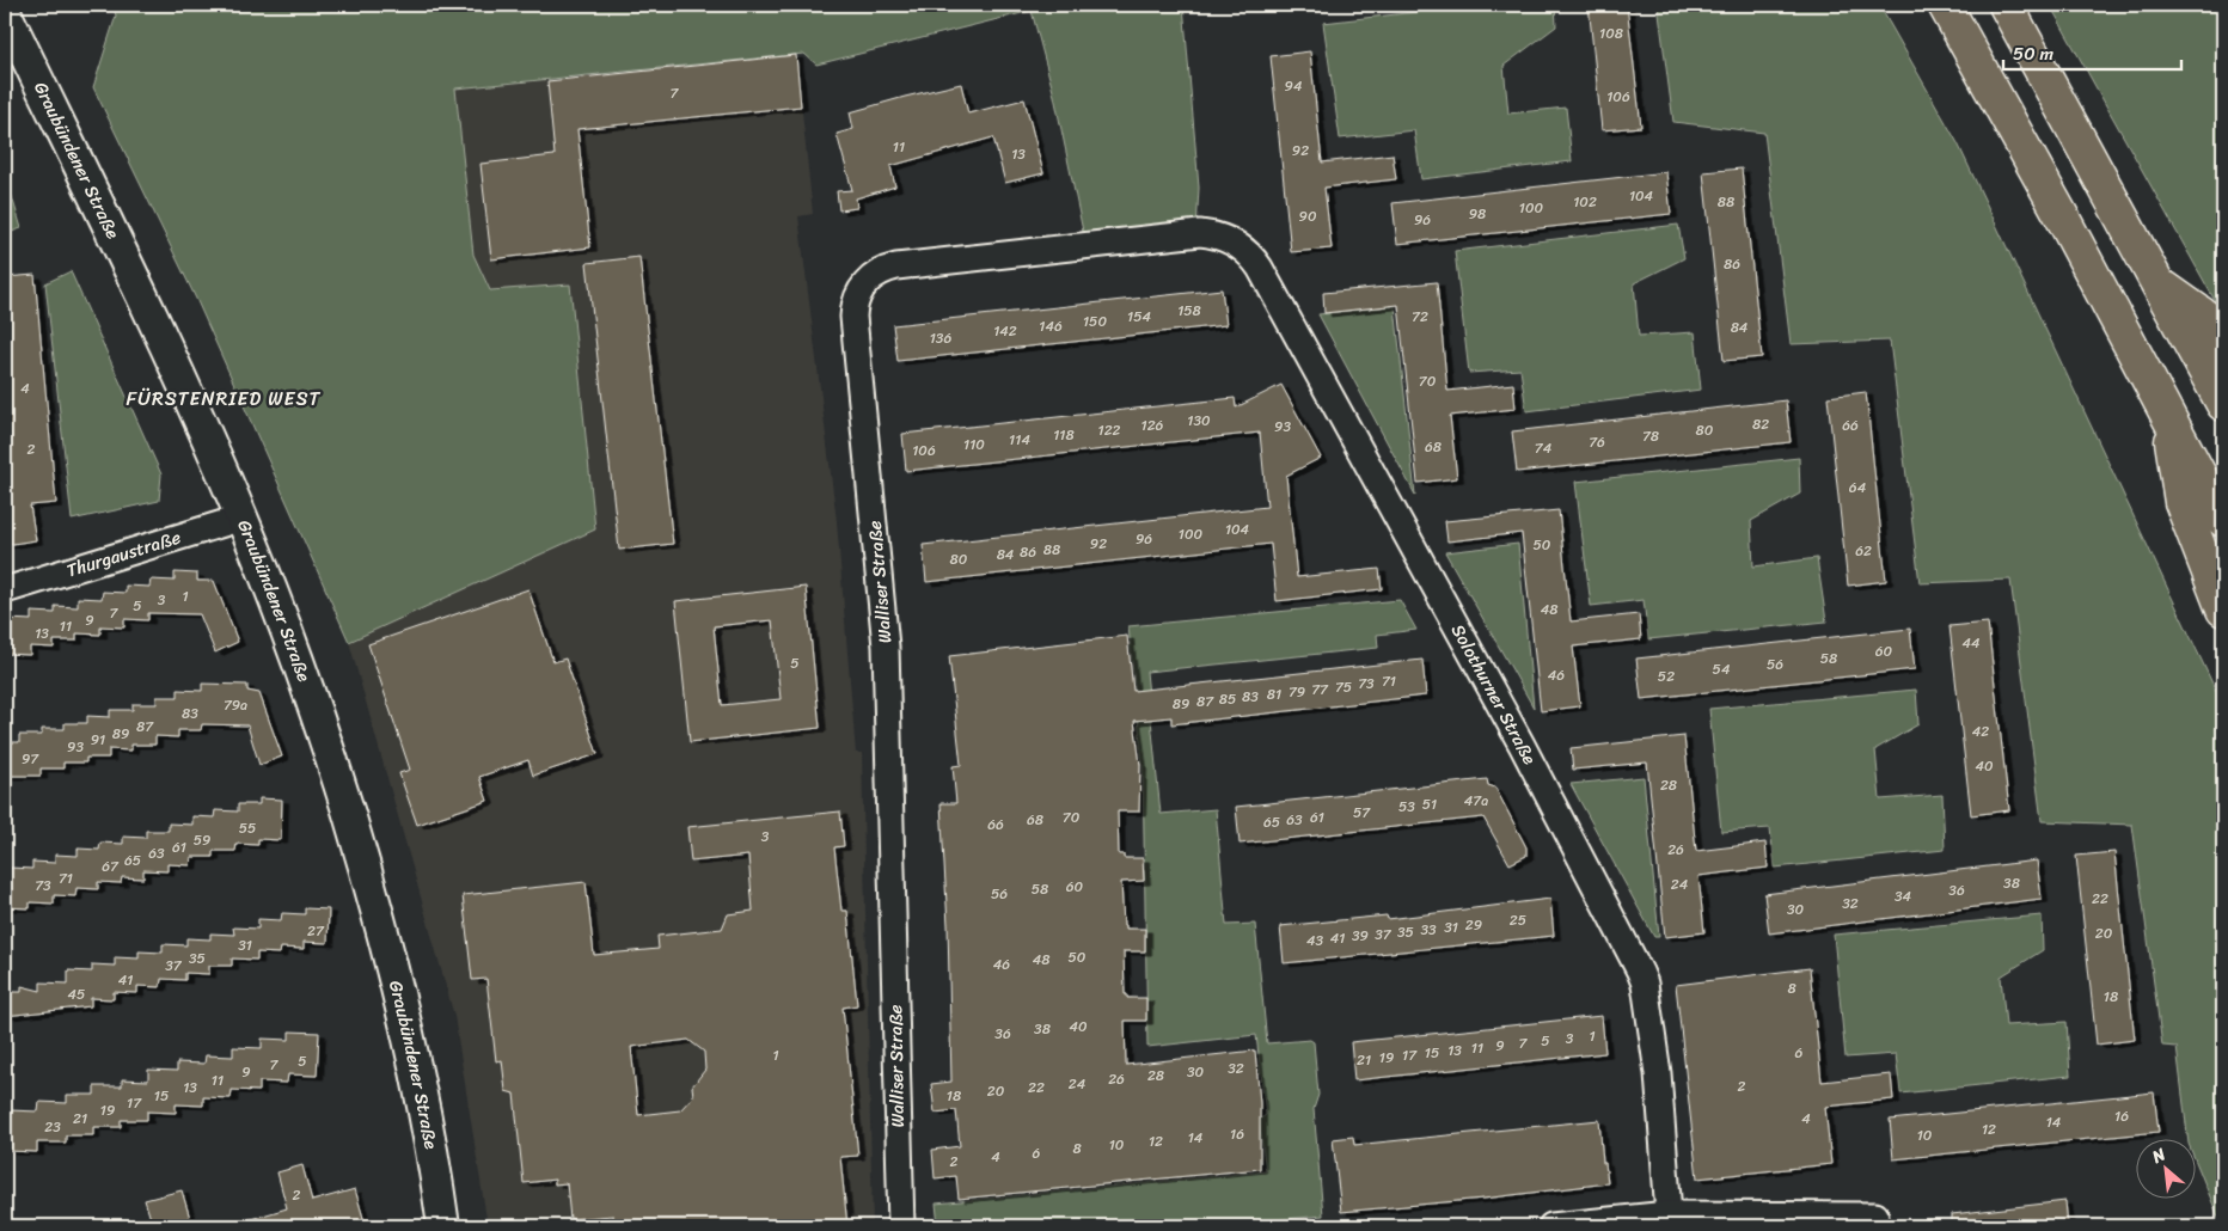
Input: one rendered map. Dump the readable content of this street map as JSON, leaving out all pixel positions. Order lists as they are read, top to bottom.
{
  "streets": {
    "street": [
      "Graubündener Straße",
      "Thurgaustraße",
      "Walliser Straße",
      "Solothurner Straße"
    ]
  },
  "crossings": [
    ["Graubündener Straße", "Thurgaustraße"],
    ["Walliser Straße", "Solothurner Straße"]
  ],
  "districts": ["FÜRSTENRIED WEST"],
  "house_numbers": [
    "108",
    "94",
    "7",
    "106",
    "11",
    "92",
    "13",
    "104",
    "102",
    "88",
    "100",
    "98",
    "90",
    "96",
    "86",
    "158",
    "154",
    "72",
    "150",
    "146",
    "84",
    "142",
    "136",
    "70",
    "4",
    "130",
    "82",
    "126",
    "66",
    "93",
    "122",
    "80",
    "118",
    "78",
    "114",
    "76",
    "110",
    "68",
    "74",
    "2",
    "106",
    "64",
    "104",
    "100",
    "96",
    "92",
    "50",
    "88",
    "62",
    "86",
    "84",
    "80",
    "1",
    "3",
    "5",
    "48",
    "7",
    "9",
    "11",
    "13",
    "44",
    "60",
    "58",
    "5",
    "56",
    "54",
    "46",
    "52",
    "71",
    "73",
    "75",
    "77",
    "79",
    "81",
    "83",
    "85",
    "87",
    "89",
    "79a",
    "83",
    "87",
    "42",
    "89",
    "91",
    "93",
    "97",
    "40",
    "28",
    "47a",
    "51",
    "53",
    "57",
    "70",
    "61",
    "68",
    "63",
    "65",
    "66",
    "55",
    "3",
    "59",
    "61",
    "26",
    "63",
    "65",
    "67",
    "71",
    "38",
    "24",
    "73",
    "60",
    "58",
    "36",
    "56",
    "34",
    "22",
    "32",
    "30",
    "25",
    "29",
    "31",
    "33",
    "27",
    "35",
    "20",
    "37",
    "39",
    "41",
    "43",
    "31",
    "50",
    "35",
    "48",
    "46",
    "37",
    "41",
    "8",
    "45",
    "18",
    "40",
    "38",
    "36",
    "1",
    "3",
    "5",
    "7",
    "9",
    "11",
    "13",
    "15",
    "6",
    "1",
    "17",
    "19",
    "21",
    "5",
    "7",
    "32",
    "9",
    "30",
    "28",
    "26",
    "11",
    "24",
    "2",
    "13",
    "22",
    "20",
    "15",
    "18",
    "17",
    "19",
    "16",
    "21",
    "4",
    "14",
    "23",
    "12",
    "16",
    "10",
    "14",
    "12",
    "10",
    "8",
    "6",
    "4",
    "2",
    "2"
  ],
  "scale_bar": "50 m",
  "north": "top left"
}
